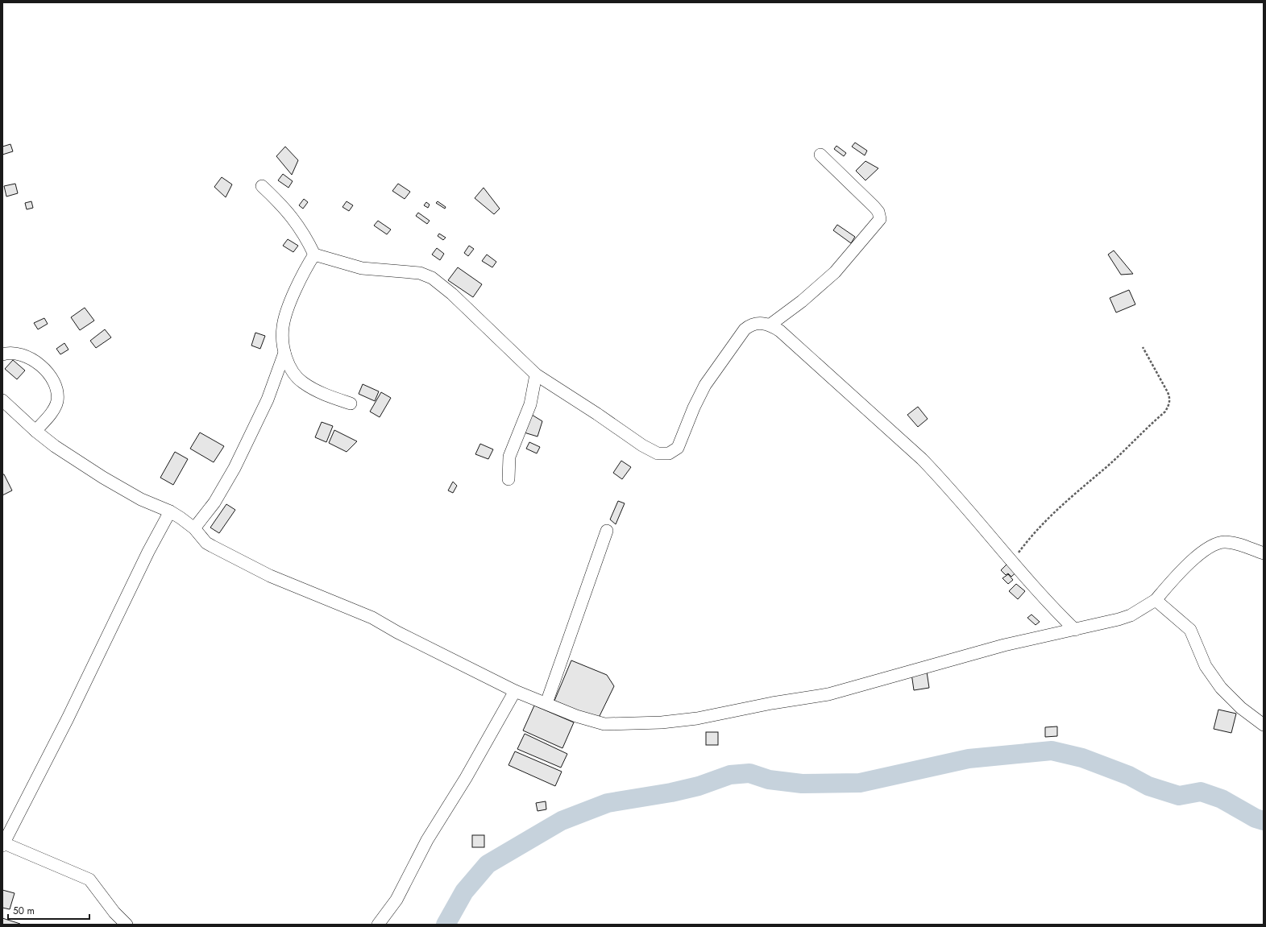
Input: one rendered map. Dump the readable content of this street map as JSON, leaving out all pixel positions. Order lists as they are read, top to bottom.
{
  "scale_bar": "50 m"
}
